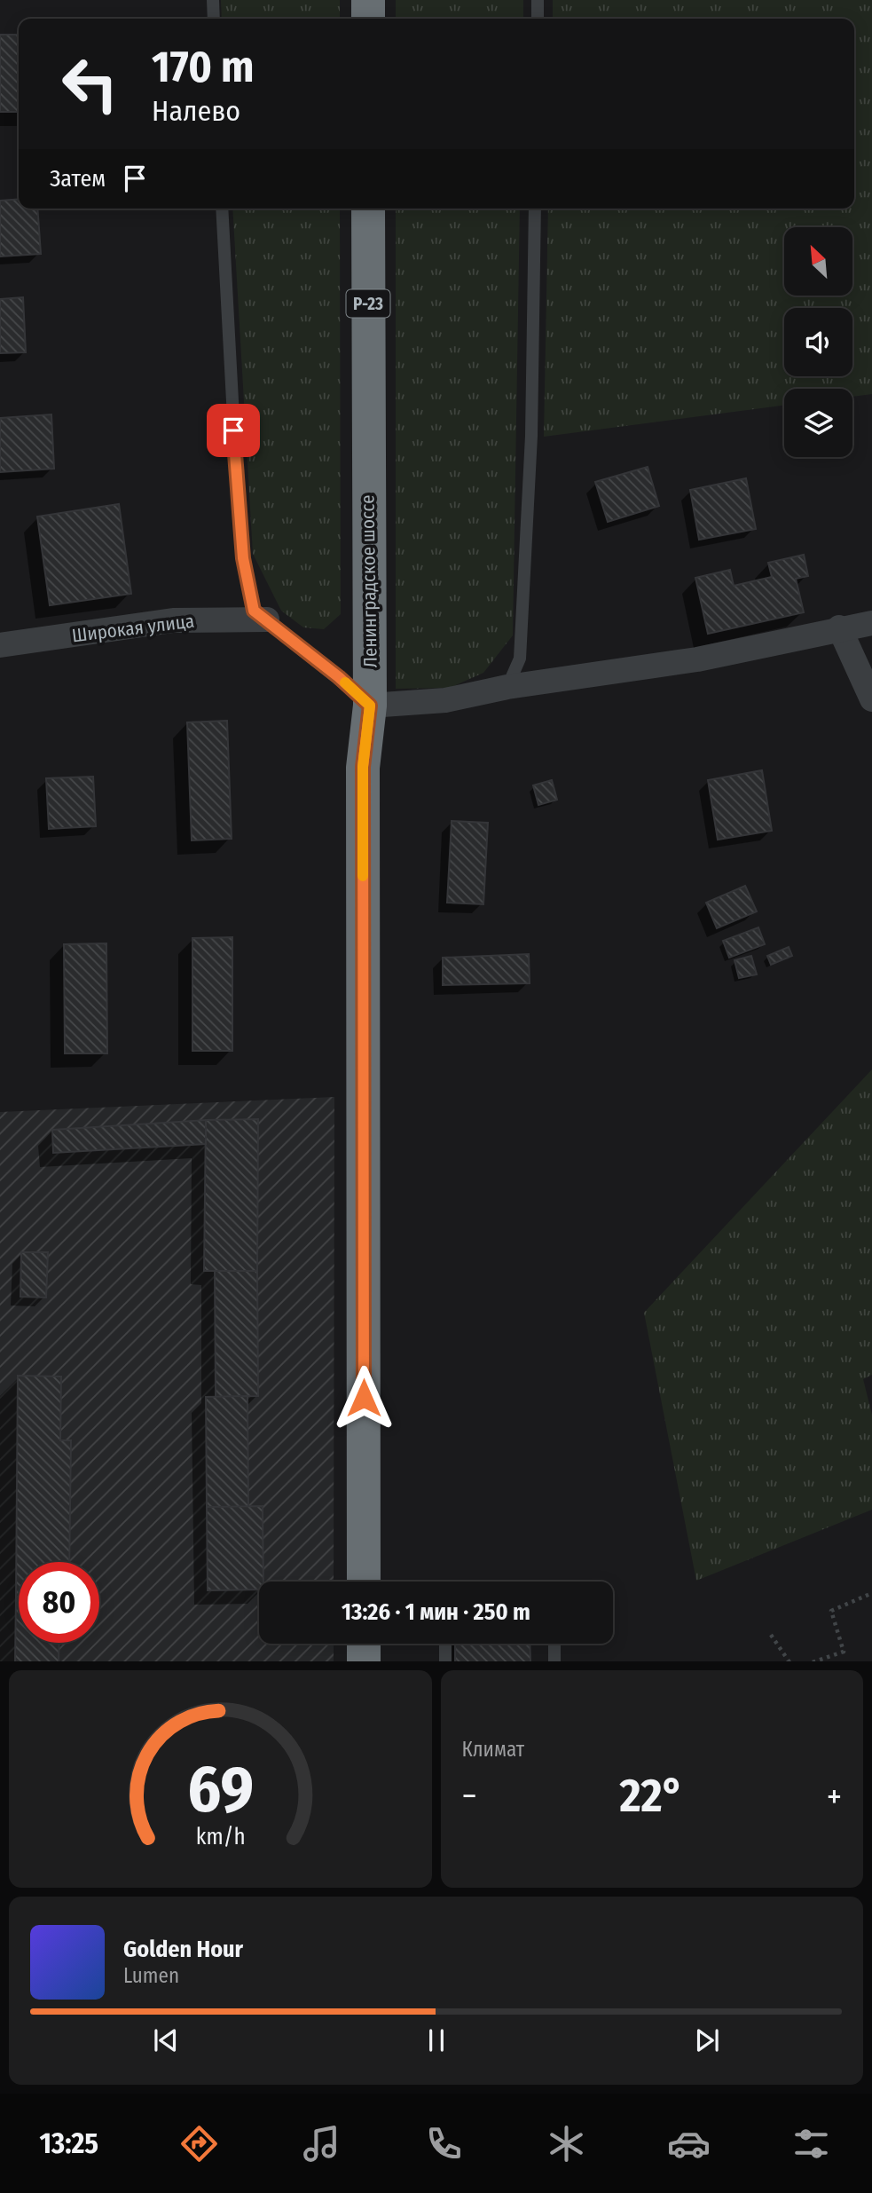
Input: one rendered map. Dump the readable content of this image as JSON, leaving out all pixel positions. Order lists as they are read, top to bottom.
{
  "streets": {
    "highway": ["Р-23", "Ленинградское шоссе"],
    "street": ["Широкая улица"]
  },
  "north": "top left",
  "page": {
    "turn": ["170 m", "Налево"],
    "then": "Затем",
    "limit": "80",
    "trip": "13:26 · 1 мин · 250 m",
    "tile": "Климат",
    "heat": ["−", "22°", "+"],
    "song": ["Golden Hour", "Lumen"],
    "tabs": "13:25",
    "gauge": ["69", "km/h"]
  }
}
